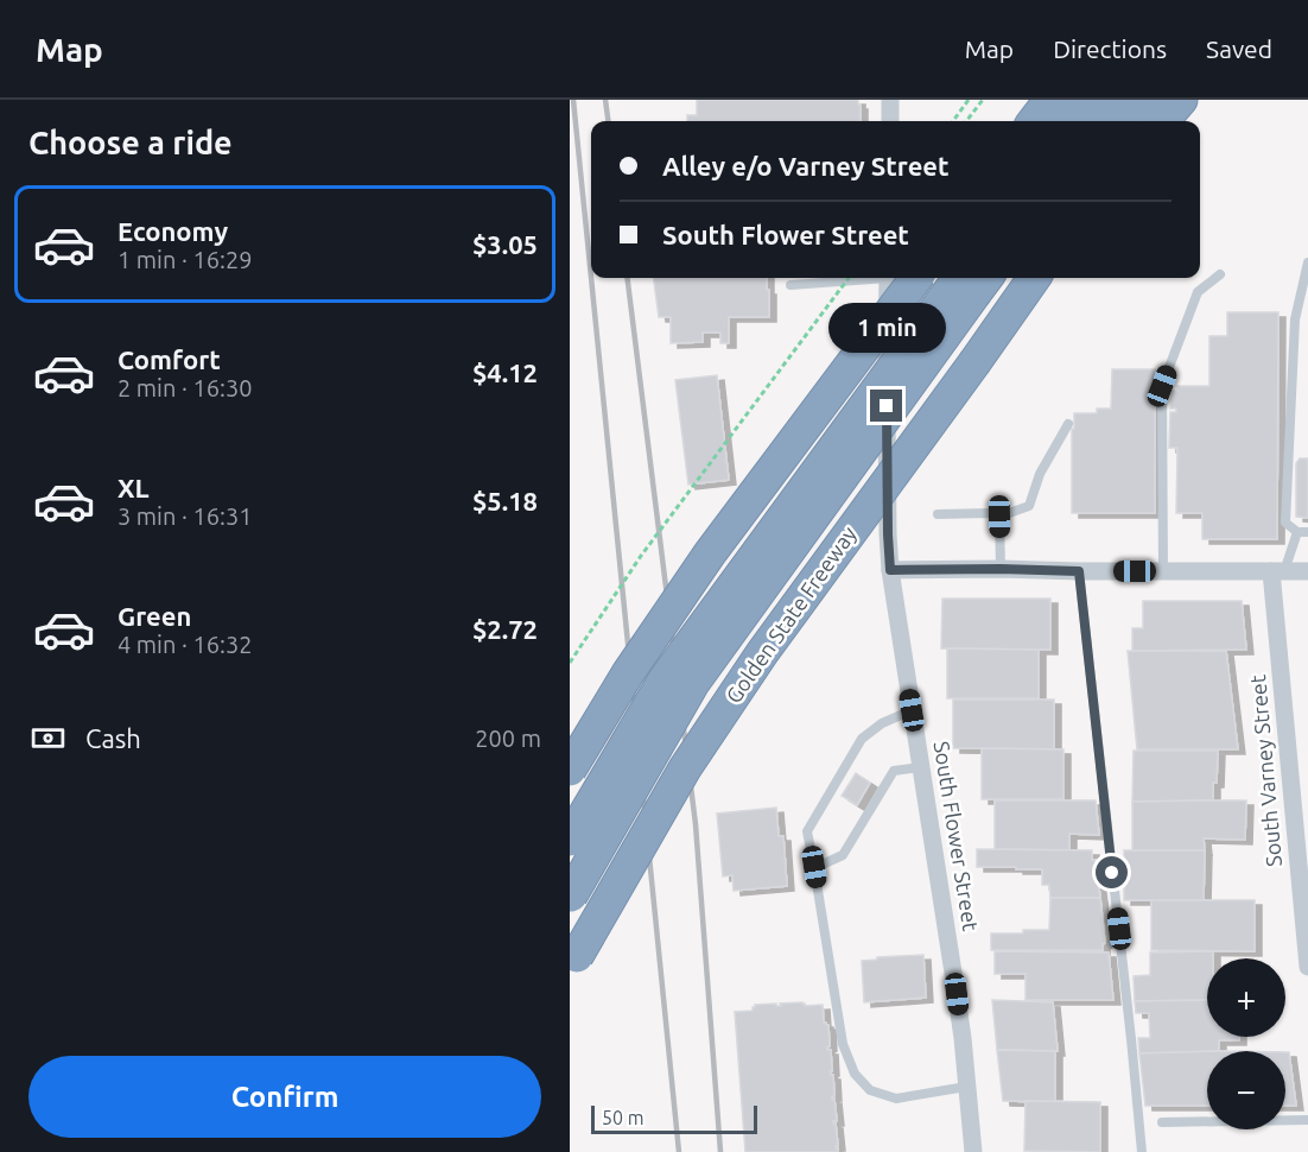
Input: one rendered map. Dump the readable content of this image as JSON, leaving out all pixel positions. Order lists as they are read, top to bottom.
{
  "streets": {
    "highway": ["Golden State Freeway"],
    "street": ["South Varney Street", "South Flower Street"]
  },
  "scale_bar": "50 m",
  "page": {
    "header": "Map",
    "nav": ["Map", "Directions", "Saved"],
    "heading": "Choose a ride",
    "banner": ["Alley e/o Varney Street", "South Flower Street"],
    "list": [
      {
        "name": "Economy",
        "note": "1 min · 16:29",
        "value": "$3.05"
      },
      {
        "name": "Comfort",
        "note": "2 min · 16:30",
        "value": "$4.12"
      },
      {
        "name": "XL",
        "note": "3 min · 16:31",
        "value": "$5.18"
      },
      {
        "name": "Green",
        "note": "4 min · 16:32",
        "value": "$2.72"
      }
    ],
    "bubble": "1 min",
    "pay": ["Cash", "200 m"],
    "map_buttons": ["+", "−"],
    "buttons": "Confirm",
    "scale": "50 m"
  }
}
